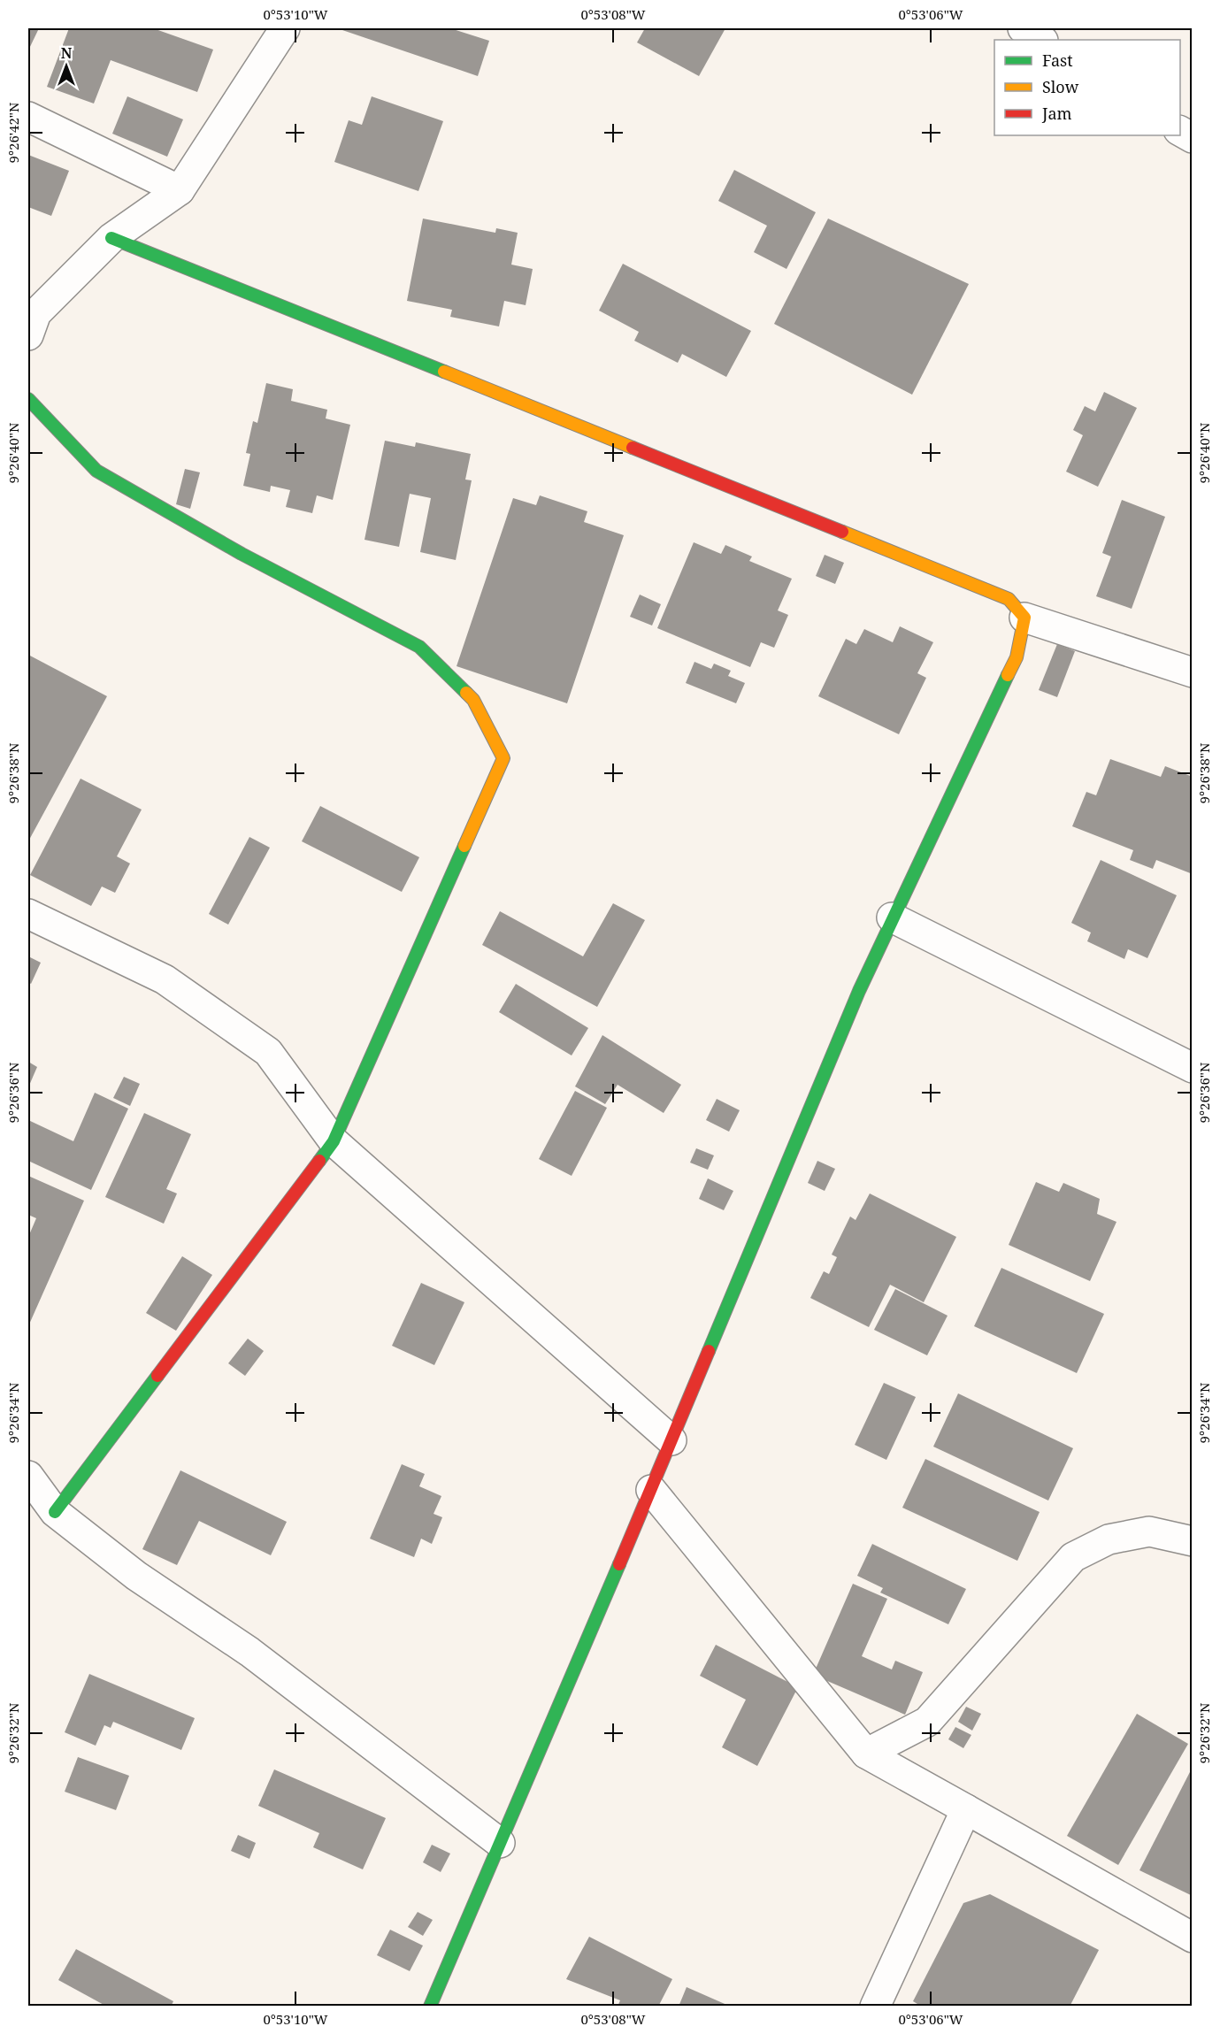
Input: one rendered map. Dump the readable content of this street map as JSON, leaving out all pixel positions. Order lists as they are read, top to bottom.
{
  "legend": ["Fast", "Slow", "Jam"],
  "north": "top",
  "coordinates": [
    "0°53'10\"W",
    "0°53'08\"W",
    "0°53'06\"W",
    "9°26'42\"N",
    "9°26'40\"N",
    "9°26'38\"N",
    "9°26'36\"N",
    "9°26'34\"N",
    "9°26'32\"N"
  ]
}
